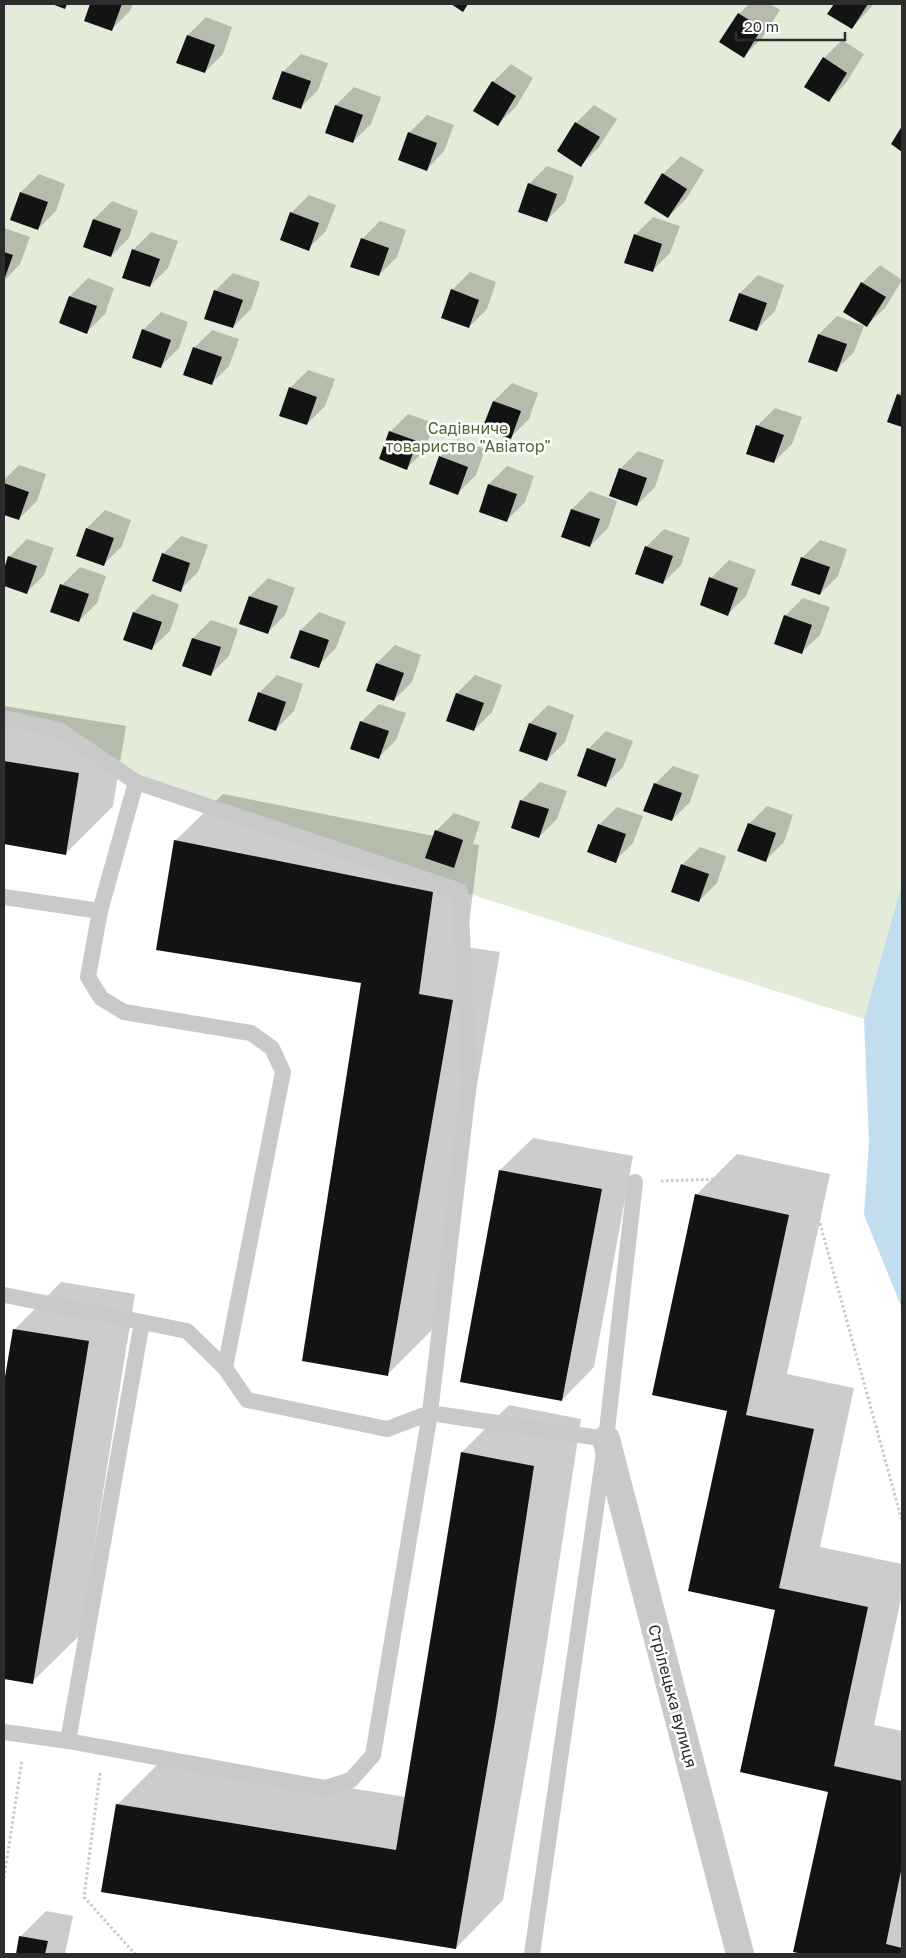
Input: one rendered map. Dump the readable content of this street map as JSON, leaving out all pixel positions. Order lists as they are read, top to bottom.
{
  "streets": {
    "street": ["Стрілецька вулиця"]
  },
  "parks": ["Садівниче товариство \"Авіатор\""],
  "scale_bar": "20 m"
}
